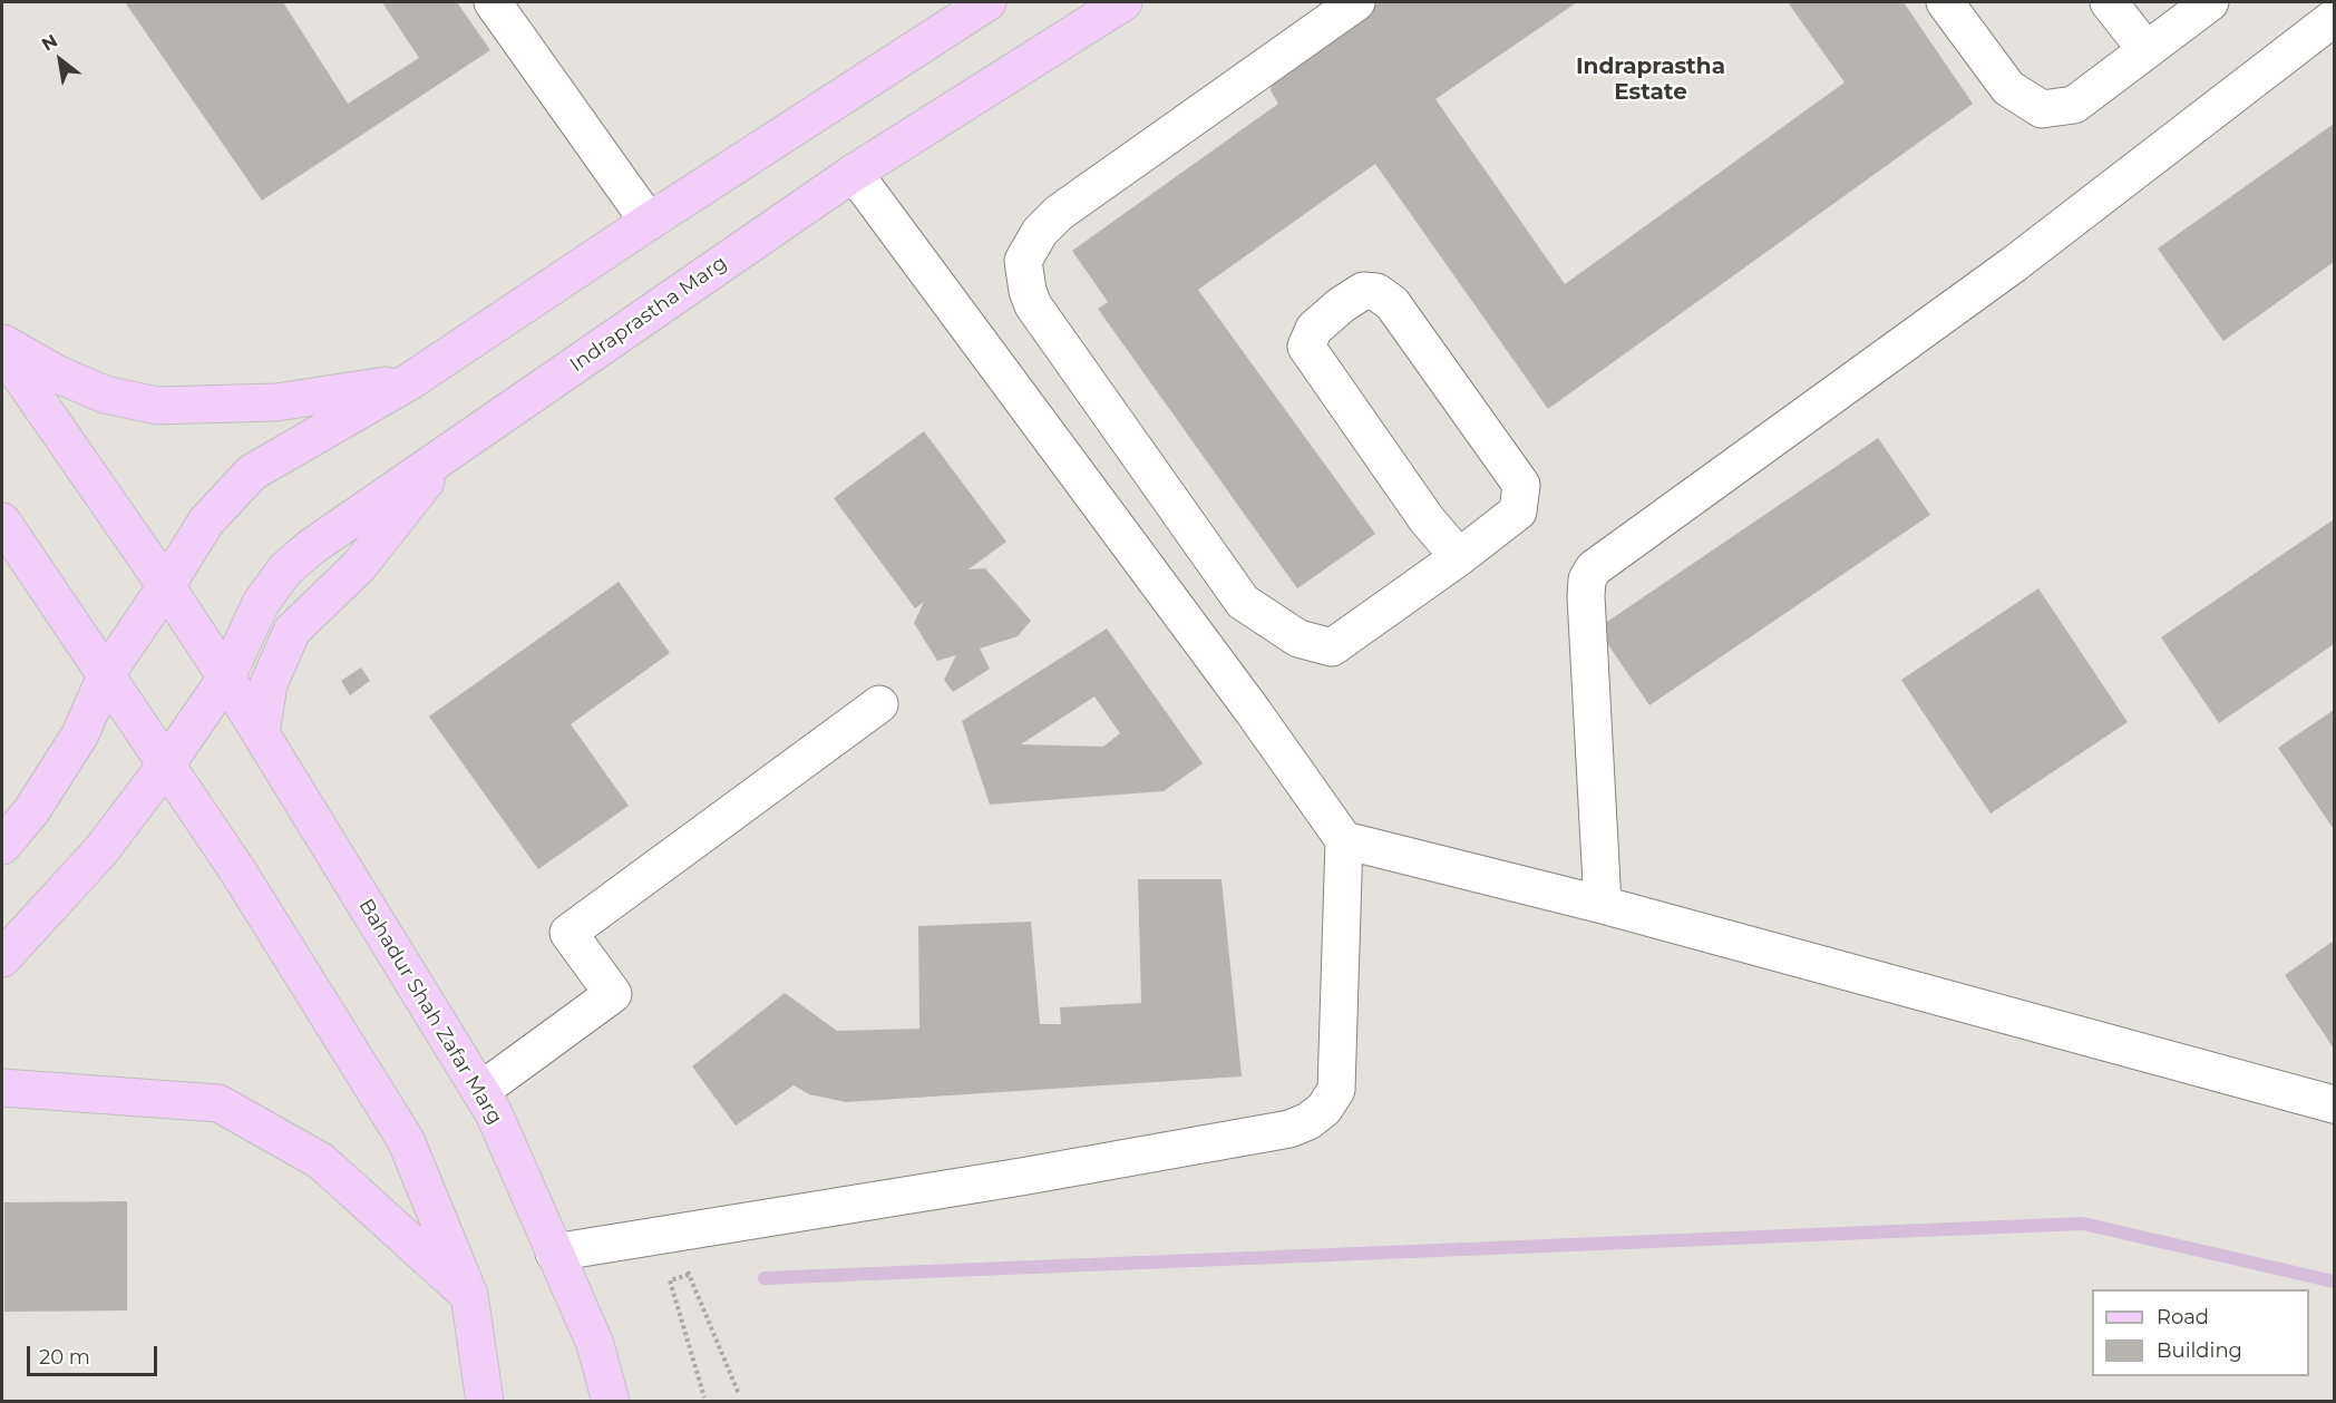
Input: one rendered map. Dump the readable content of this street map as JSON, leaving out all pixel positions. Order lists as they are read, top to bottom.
{
  "streets": {
    "main road": ["Indraprastha Marg", "Bahadur Shah Zafar Marg"]
  },
  "crossings": [
    ["Indraprastha Marg", "Bahadur Shah Zafar Marg"]
  ],
  "districts": ["Indraprastha Estate"],
  "legend": ["Road", "Building"],
  "scale_bar": "20 m",
  "north": "top left"
}
